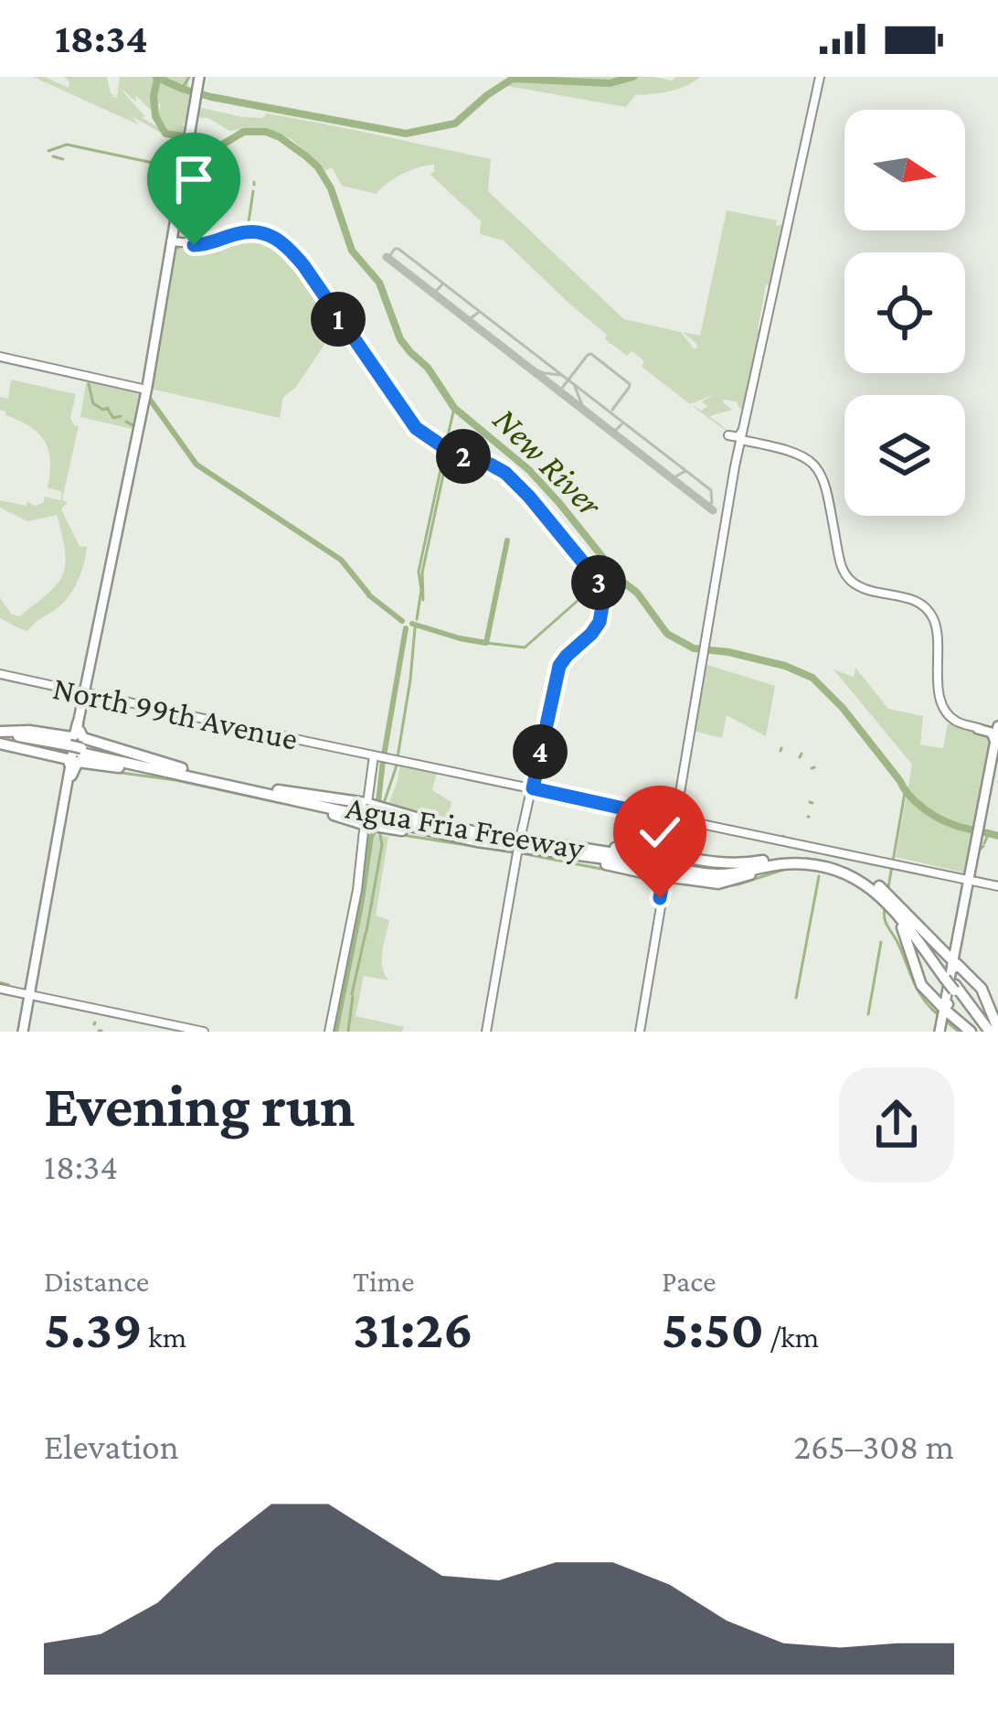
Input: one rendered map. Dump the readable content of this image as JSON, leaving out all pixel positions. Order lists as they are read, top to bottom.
{
  "streets": {
    "highway": ["Agua Fria Freeway"],
    "main road": ["North 99th Avenue"]
  },
  "water": ["New River"],
  "north": "right",
  "page": {
    "status": "18:34",
    "pins": [
      "1",
      "2",
      "3",
      "4"
    ],
    "heading": ["Evening run", "18:34"],
    "stats": [
      ["Distance", "5.39 km"],
      ["Time", "31:26"],
      ["Pace", "5:50 /km"]
    ],
    "chart": ["Elevation", "265–308 m"]
  }
}
